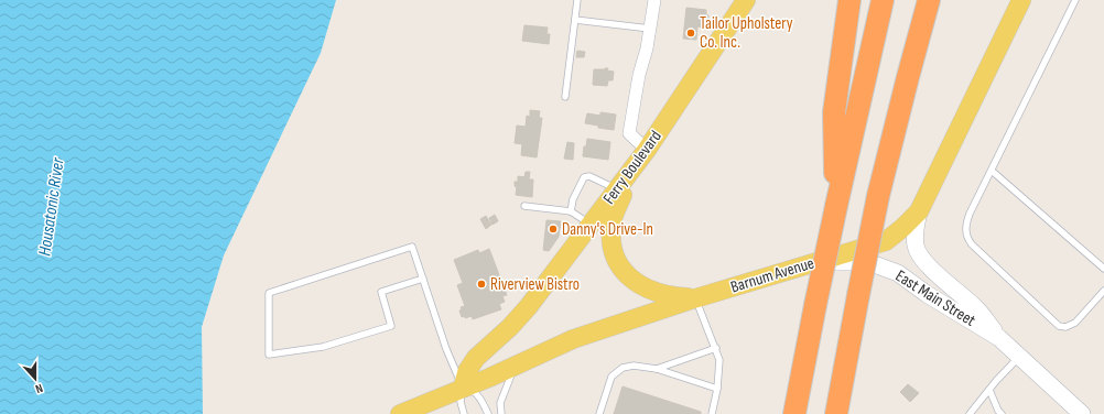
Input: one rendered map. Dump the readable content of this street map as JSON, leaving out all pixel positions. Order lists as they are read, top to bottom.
{
  "streets": {
    "main road": ["Ferry Boulevard", "Barnum Avenue", "East Main Street"]
  },
  "crossings": [
    ["Ferry Boulevard", "Barnum Avenue"],
    ["Barnum Avenue", "East Main Street"]
  ],
  "water": ["Housatonic River"],
  "places": ["Tailor Upholstery Co. Inc.", "Danny's Drive-In", "Riverview Bistro"],
  "north": "bottom"
}
